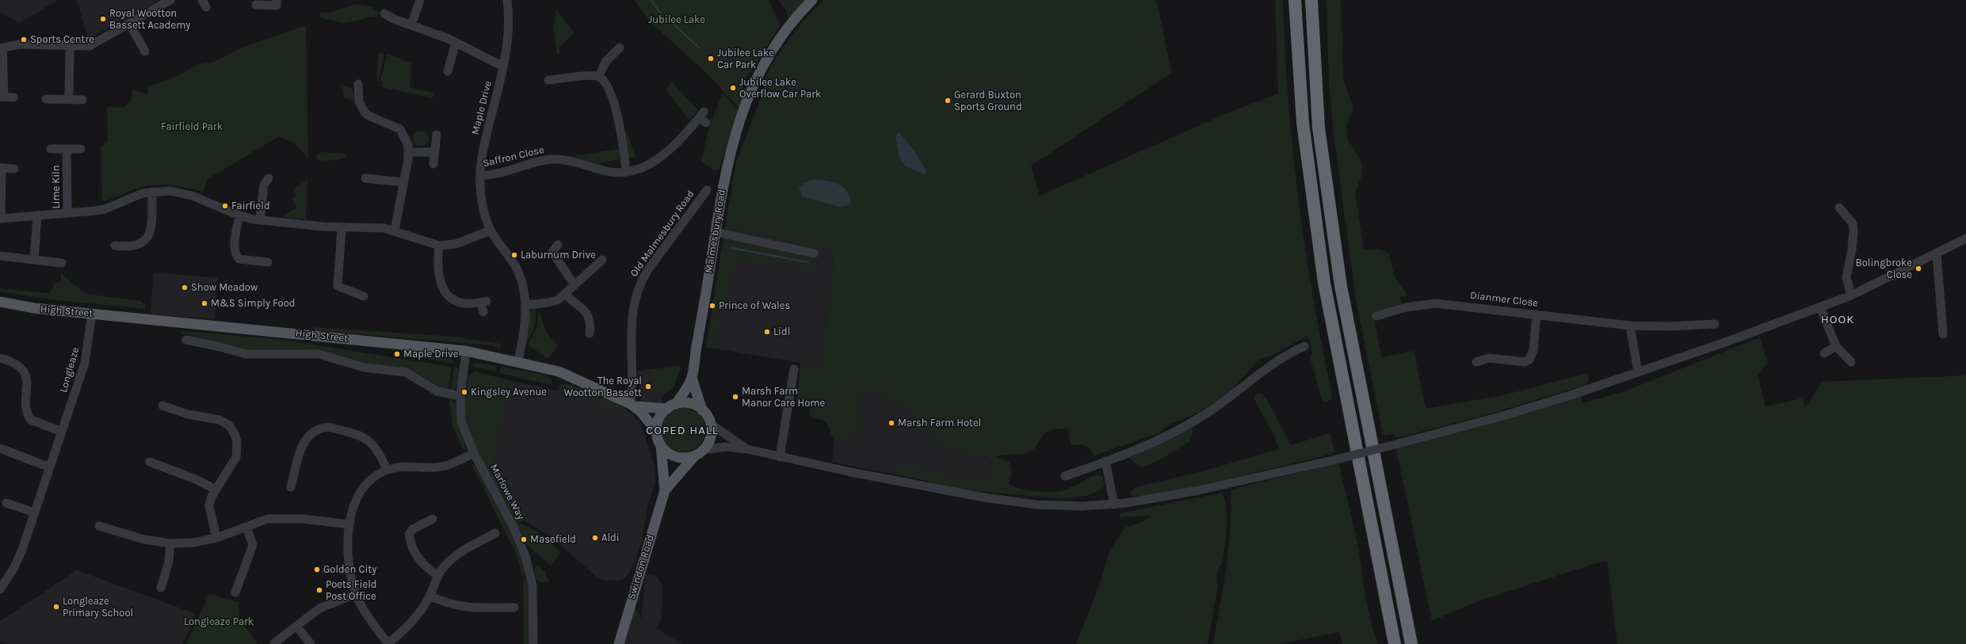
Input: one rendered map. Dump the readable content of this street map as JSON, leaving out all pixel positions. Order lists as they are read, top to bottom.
{
  "streets": {
    "main road": ["Malmesbury Road", "High Street", "Swindon Road"],
    "street": [
      "Maple Drive",
      "Saffron Close",
      "Lime Kiln",
      "Old Malmesbury Road",
      "Dianmer Close",
      "Longleaze",
      "Marlowe Way"
    ]
  },
  "crossings": [
    ["Maple Drive", "Saffron Close"],
    ["Maple Drive", "High Street"],
    ["Old Malmesbury Road", "High Street"],
    ["High Street", "Longleaze"],
    ["High Street", "Marlowe Way"],
    ["High Street", "Swindon Road"]
  ],
  "districts": ["HOOK", "COPED HALL"],
  "parks": ["Jubilee Lake", "Fairfield Park", "Longleaze Park"],
  "places": [
    "Royal Wootton Bassett Academy",
    "Sports Centre",
    "Jubilee Lake Car Park",
    "Jubilee Lake Overflow Car Park",
    "Gerard Buxton Sports Ground",
    "Fairfield",
    "Laburnum Drive",
    "Bolingbroke Close",
    "Show Meadow",
    "M&S Simply Food",
    "Prince of Wales",
    "Lidl",
    "Maple Drive",
    "The Royal Wootton Bassett",
    "Kingsley Avenue",
    "Marsh Farm Manor Care Home",
    "Marsh Farm Hotel",
    "Aldi",
    "Masefield",
    "Golden City",
    "Poets Field Post Office",
    "Longleaze Primary School"
  ]
}
